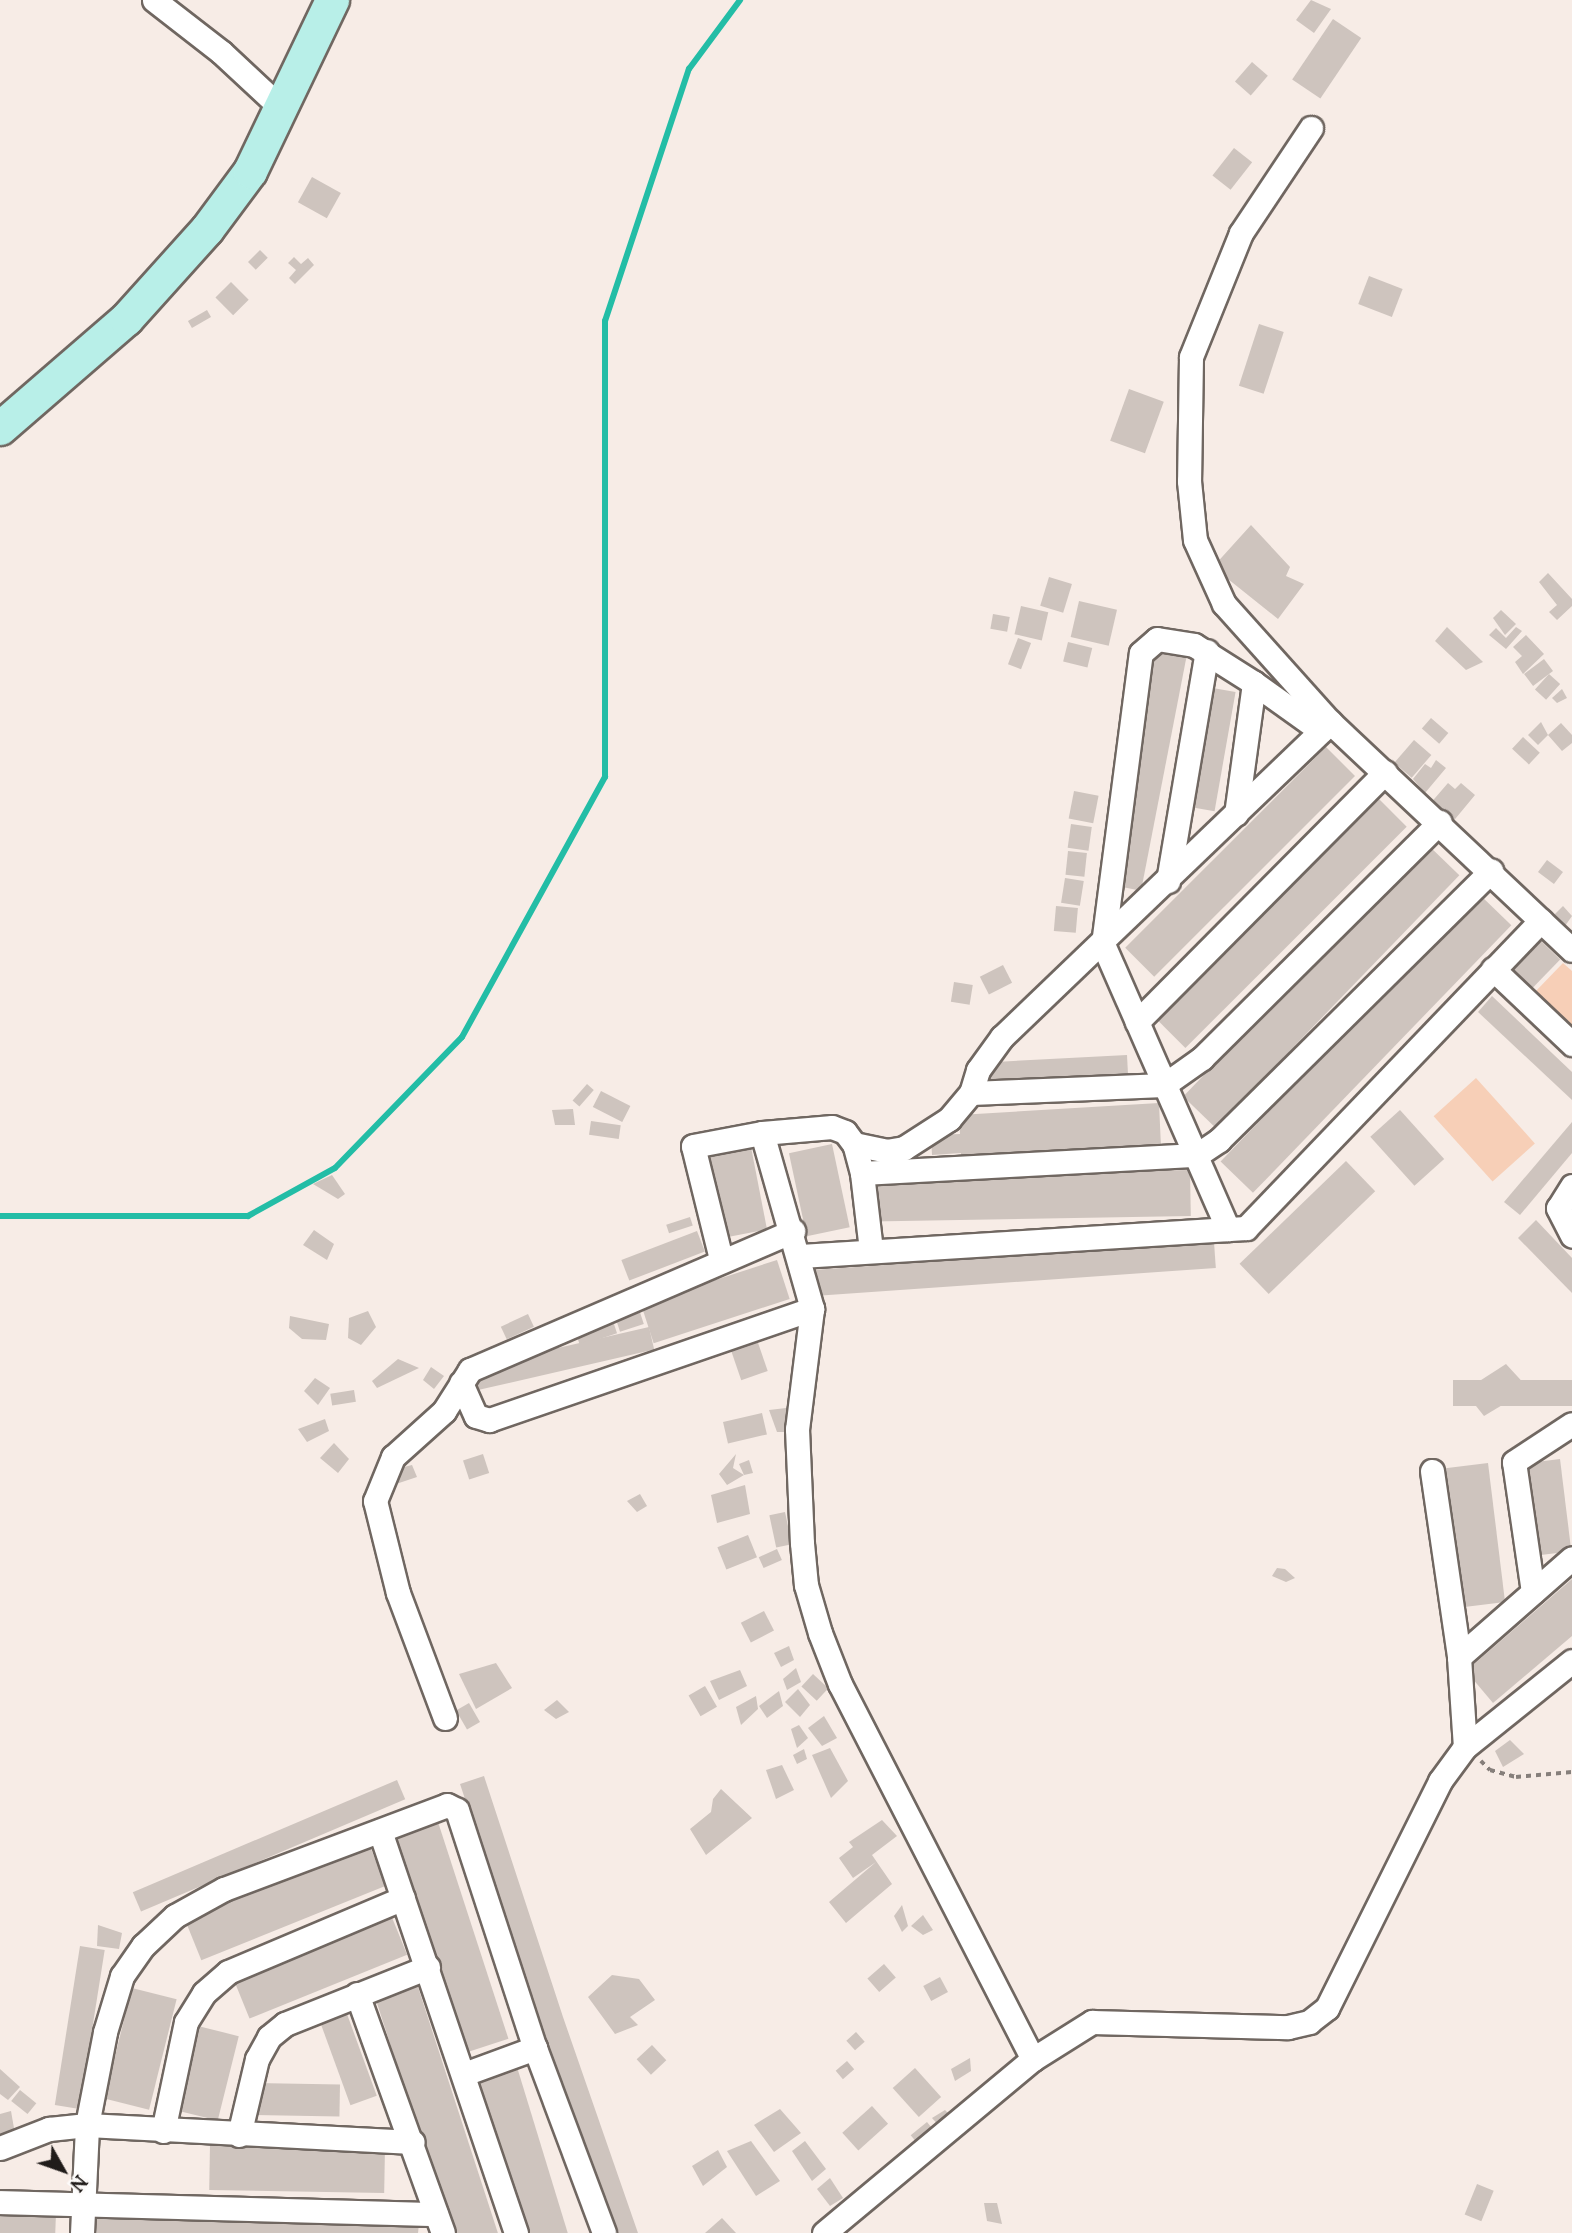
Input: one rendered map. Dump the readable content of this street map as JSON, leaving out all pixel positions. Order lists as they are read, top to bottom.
{
  "north": "bottom right"
}
